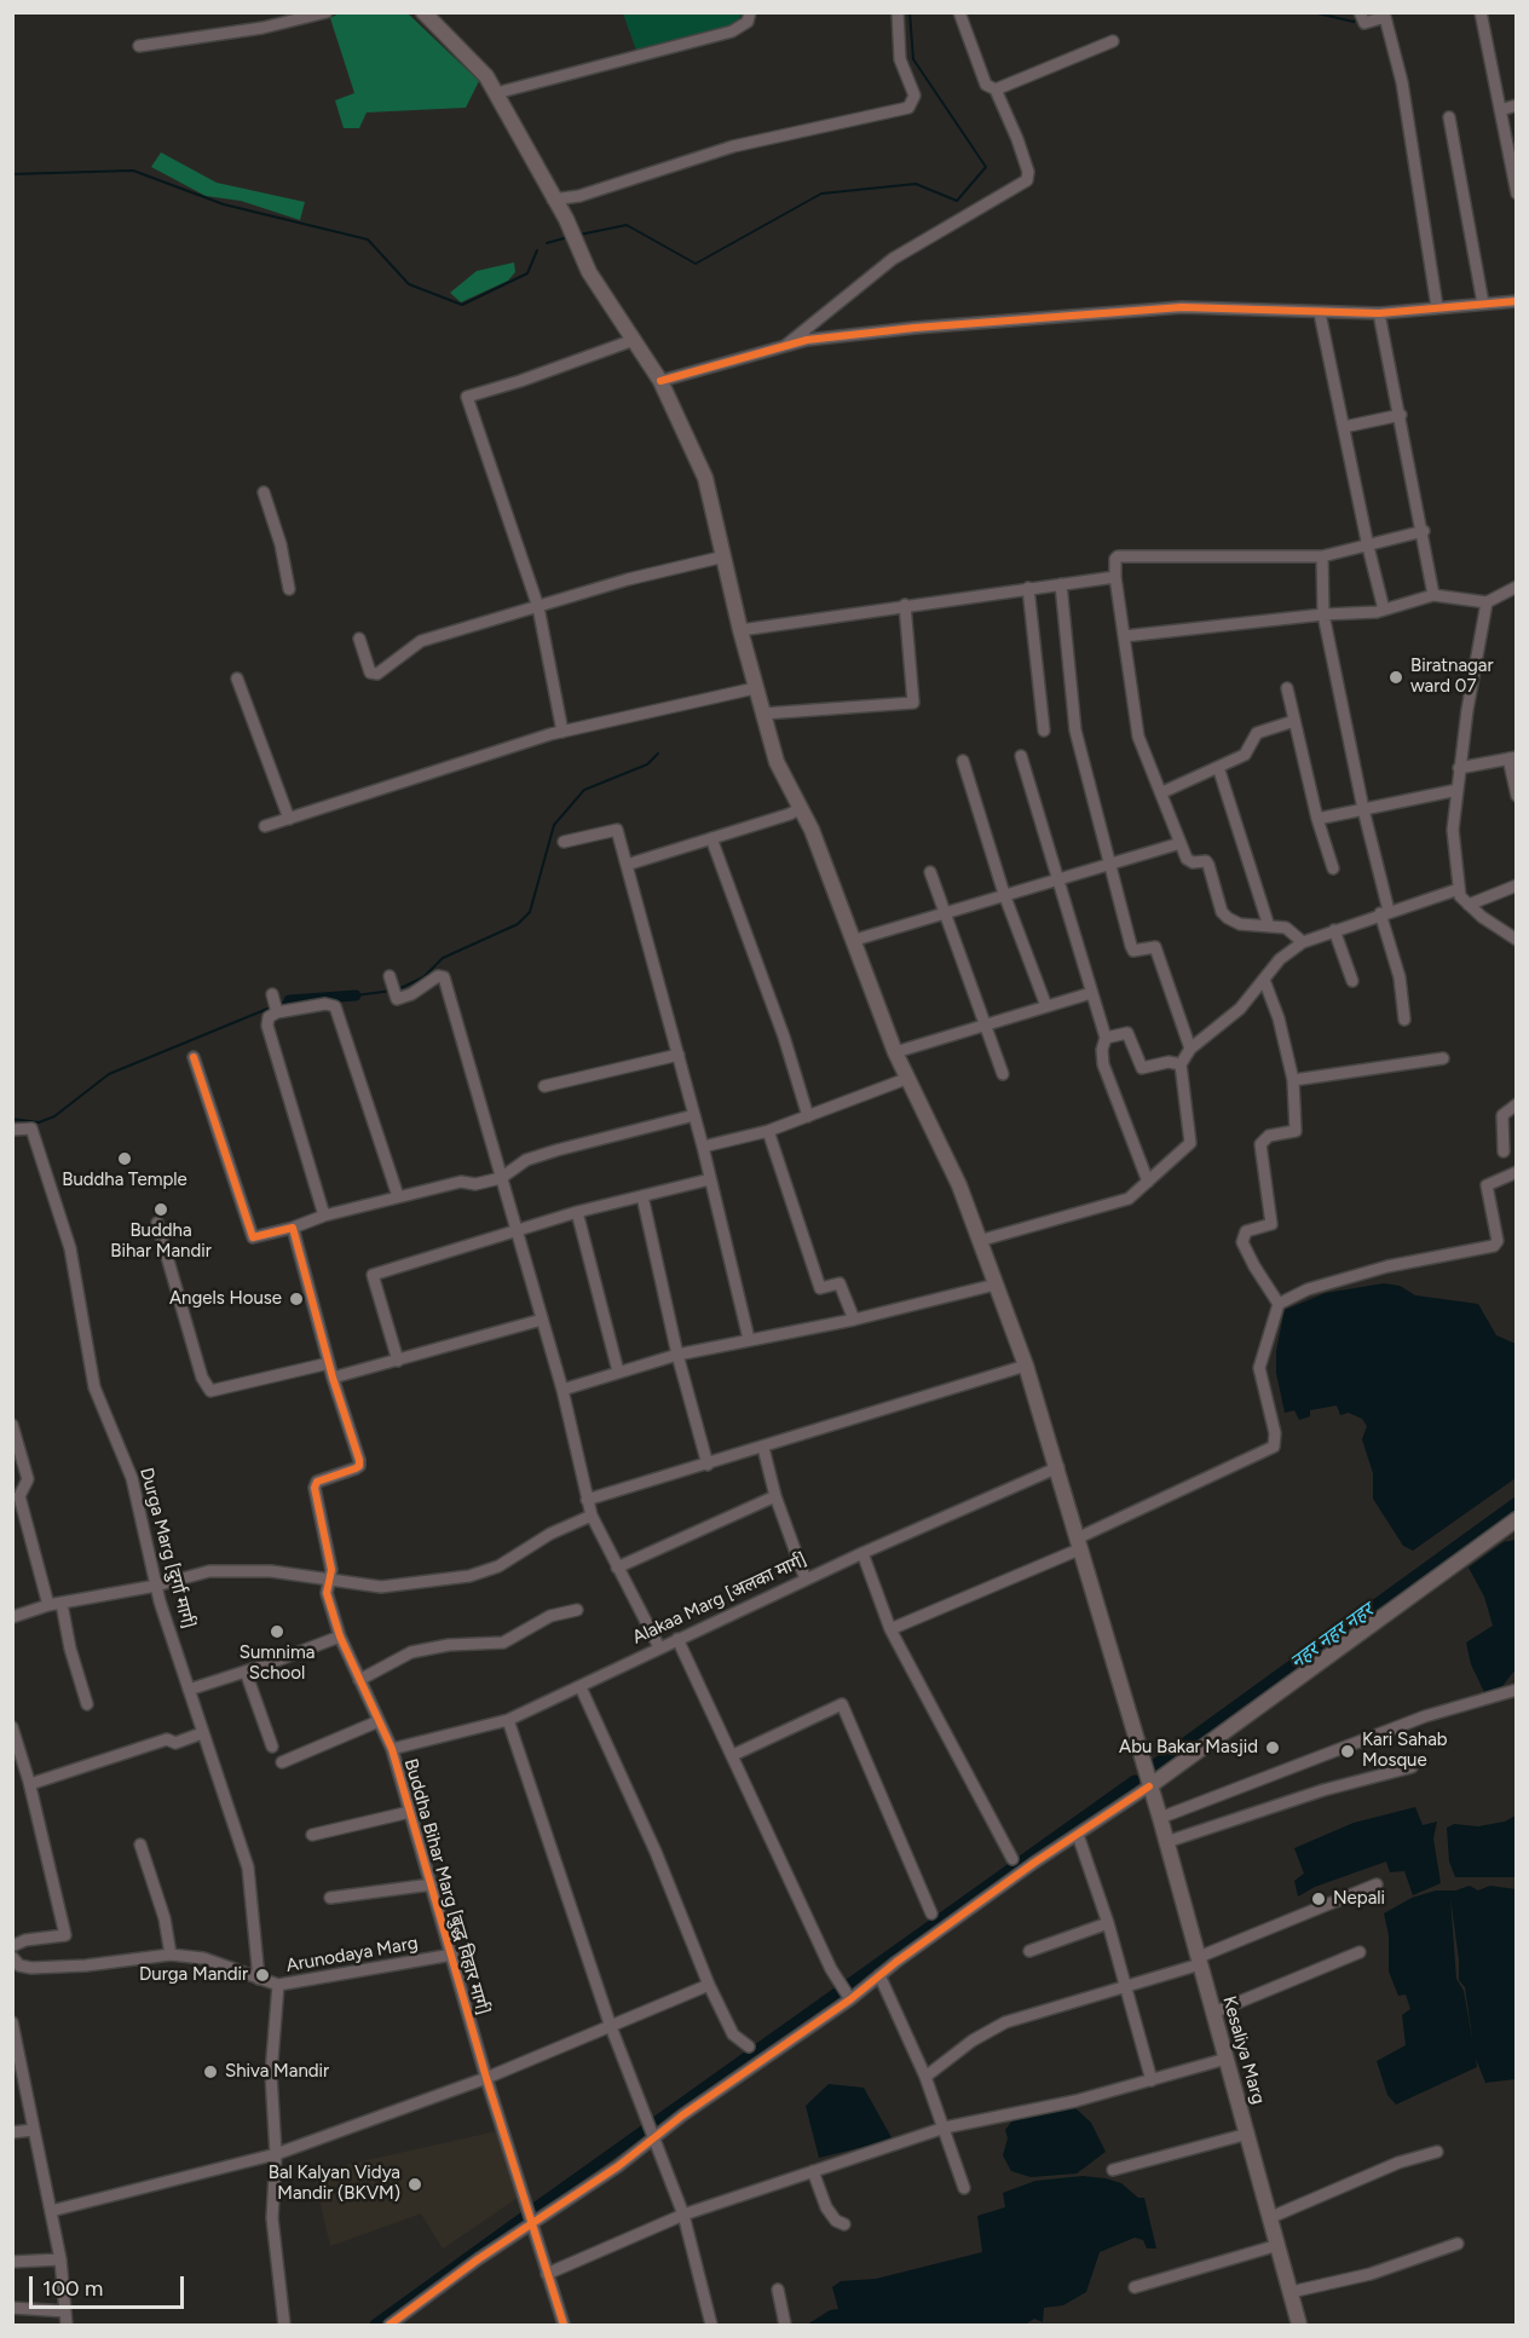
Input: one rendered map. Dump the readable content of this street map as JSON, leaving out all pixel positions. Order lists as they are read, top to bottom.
{
  "streets": {
    "main road": ["Kesaliya Marg"],
    "street": [
      "Durga Marg [दुर्गा मार्ग]",
      "Alakaa Marg [अलका मार्ग]",
      "Buddha Bihar Marg [बुद्ध विहार मार्ग]",
      "Arunodaya Marg"
    ]
  },
  "crossings": [
    ["Durga Marg [दुर्गा मार्ग]", "Arunodaya Marg"],
    ["Alakaa Marg [अलका मार्ग]", "Buddha Bihar Marg [बुद्ध विहार मार्ग]"],
    ["Alakaa Marg [अलका मार्ग]", "Kesaliya Marg"],
    ["Buddha Bihar Marg [बुद्ध विहार मार्ग]", "Arunodaya Marg"]
  ],
  "water": ["नहर नहर नहर"],
  "places": [
    "Biratnagar ward 07",
    "Buddha Temple",
    "Buddha Bihar Mandir",
    "Angels House",
    "Sumnima School",
    "Abu Bakar Masjid",
    "Kari Sahab Mosque",
    "Nepali",
    "Durga Mandir",
    "Shiva Mandir",
    "Bal Kalyan Vidya Mandir (BKVM)"
  ],
  "scale_bar": "100 m"
}
